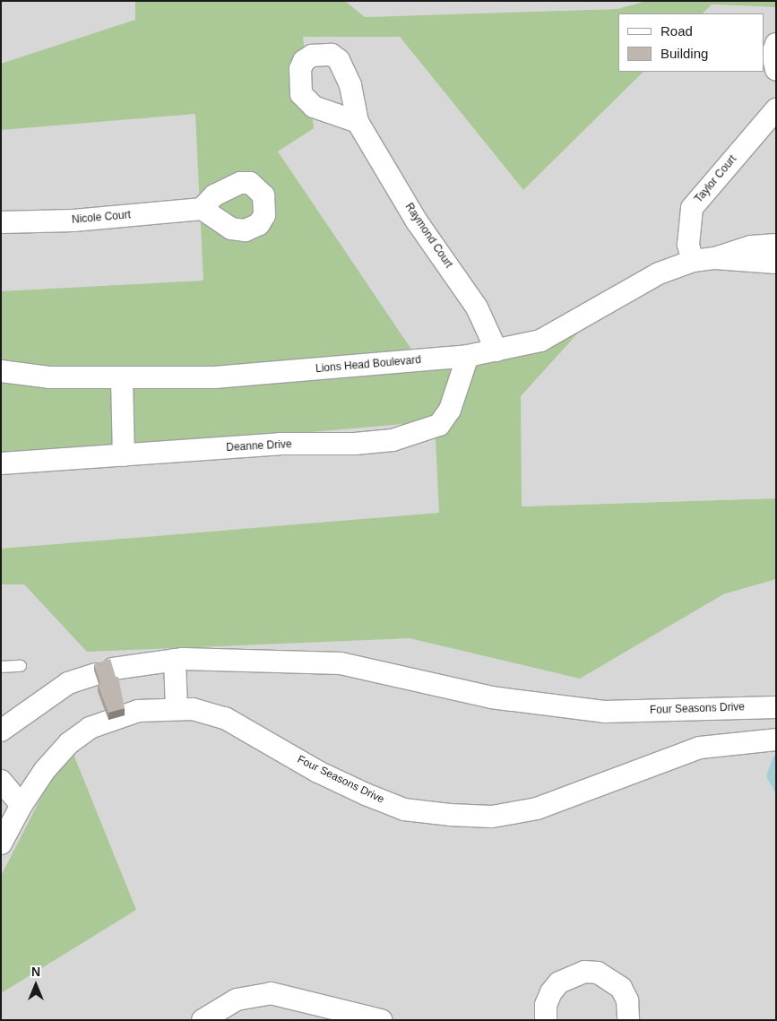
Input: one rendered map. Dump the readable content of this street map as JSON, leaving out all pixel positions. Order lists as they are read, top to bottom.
{
  "streets": {
    "street": [
      "Taylor Court",
      "Nicole Court",
      "Raymond Court",
      "Lions Head Boulevard",
      "Deanne Drive",
      "Four Seasons Drive"
    ]
  },
  "crossings": [
    ["Taylor Court", "Lions Head Boulevard"],
    ["Raymond Court", "Lions Head Boulevard"],
    ["Lions Head Boulevard", "Deanne Drive"]
  ],
  "legend": ["Road", "Building"],
  "north": "top"
}
